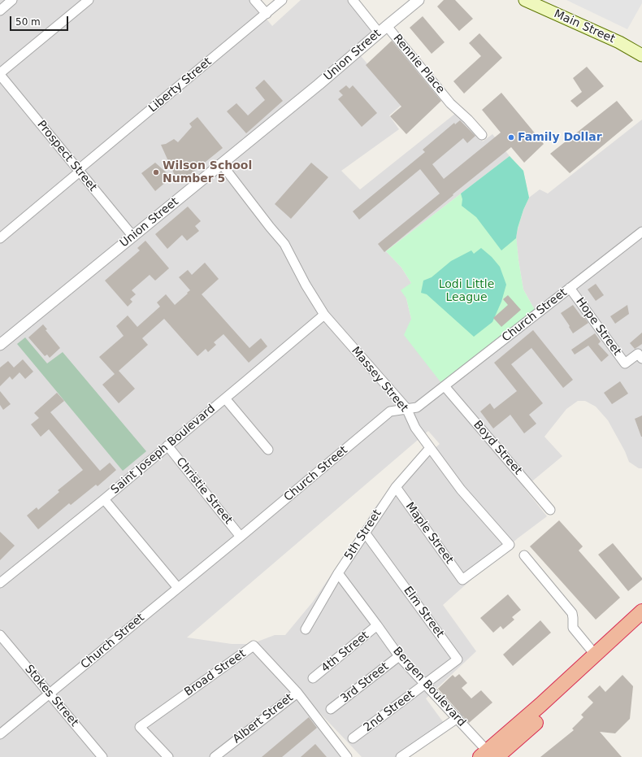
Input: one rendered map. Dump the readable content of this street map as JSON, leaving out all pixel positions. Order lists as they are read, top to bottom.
{
  "streets": {
    "main road": ["Main Street"],
    "street": [
      "Union Street",
      "Rennie Place",
      "Liberty Street",
      "Prospect Street",
      "Church Street",
      "Hope Street",
      "Massey Street",
      "Boyd Street",
      "Saint Joseph Boulevard",
      "Christie Street",
      "Maple Street",
      "5th Street",
      "Elm Street",
      "4th Street",
      "Broad Street",
      "3rd Street",
      "Bergen Boulevard",
      "Stokes Street",
      "2nd Street",
      "Albert Street"
    ]
  },
  "crossings": [
    ["Union Street", "Rennie Place"],
    ["Union Street", "Prospect Street"],
    ["Union Street", "Massey Street"],
    ["Liberty Street", "Prospect Street"],
    ["Church Street", "Hope Street"],
    ["Church Street", "Massey Street"],
    ["Church Street", "Boyd Street"],
    ["Church Street", "Christie Street"],
    ["Church Street", "Stokes Street"],
    ["Massey Street", "Saint Joseph Boulevard"],
    ["Massey Street", "Maple Street"],
    ["Massey Street", "5th Street"],
    ["Saint Joseph Boulevard", "Christie Street"],
    ["Maple Street", "5th Street"],
    ["5th Street", "Elm Street"],
    ["5th Street", "Bergen Boulevard"],
    ["Elm Street", "Bergen Boulevard"],
    ["Elm Street", "2nd Street"],
    ["4th Street", "Bergen Boulevard"],
    ["Broad Street", "Albert Street"],
    ["3rd Street", "Bergen Boulevard"],
    ["Bergen Boulevard", "2nd Street"]
  ],
  "parks": ["Lodi Little League"],
  "places": ["Family Dollar", "Wilson School Number 5"],
  "scale_bar": "50 m"
}
